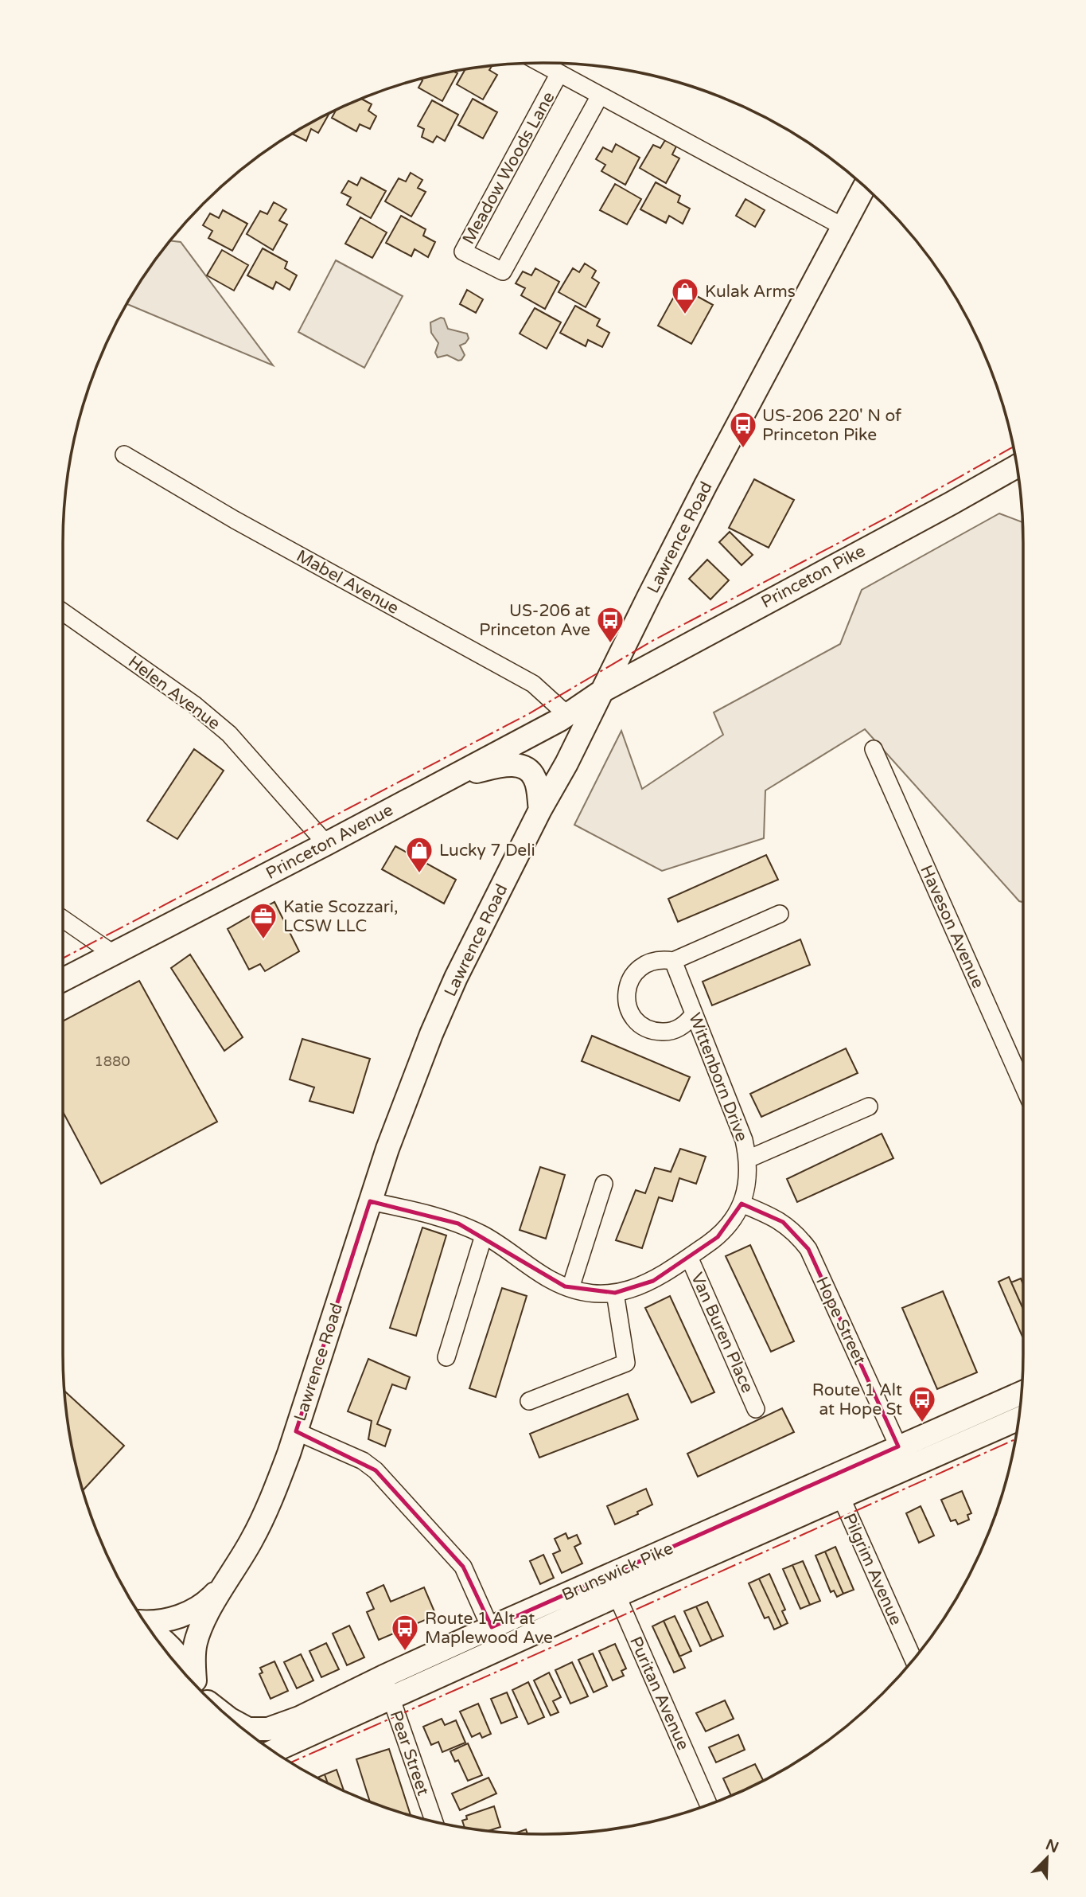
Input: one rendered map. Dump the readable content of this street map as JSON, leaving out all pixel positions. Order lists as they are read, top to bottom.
{
  "streets": {
    "main road": [
      "Lawrence Road",
      "Princeton Pike",
      "Princeton Avenue",
      "Brunswick Pike"
    ],
    "street": [
      "Meadow Woods Lane",
      "Mabel Avenue",
      "Helen Avenue",
      "Haveson Avenue",
      "Wittenborn Drive",
      "Hope Street",
      "Van Buren Place",
      "Pilgrim Avenue",
      "Puritan Avenue",
      "Pear Street"
    ]
  },
  "crossings": [
    ["Meadow Woods Lane", "Lawrence Road"],
    ["Lawrence Road", "Princeton Pike"],
    ["Lawrence Road", "Princeton Avenue"],
    ["Lawrence Road", "Wittenborn Drive"],
    ["Princeton Pike", "Princeton Avenue"],
    ["Mabel Avenue", "Princeton Avenue"],
    ["Helen Avenue", "Princeton Avenue"],
    ["Wittenborn Drive", "Hope Street"],
    ["Wittenborn Drive", "Van Buren Place"],
    ["Hope Street", "Brunswick Pike"],
    ["Pilgrim Avenue", "Brunswick Pike"],
    ["Brunswick Pike", "Puritan Avenue"],
    ["Brunswick Pike", "Pear Street"]
  ],
  "places": {
    "shop": ["Kulak Arms", "Lucky 7 Deli"],
    "bus stop": [
      "US-206 220' N of Princeton Pike",
      "US-206 at Princeton Ave",
      "Route 1 Alt at Hope St",
      "Route 1 Alt at Maplewood Ave"
    ],
    "office": ["Katie Scozzari, LCSW LLC"]
  },
  "house_numbers": ["1880"],
  "north": "top right"
}
